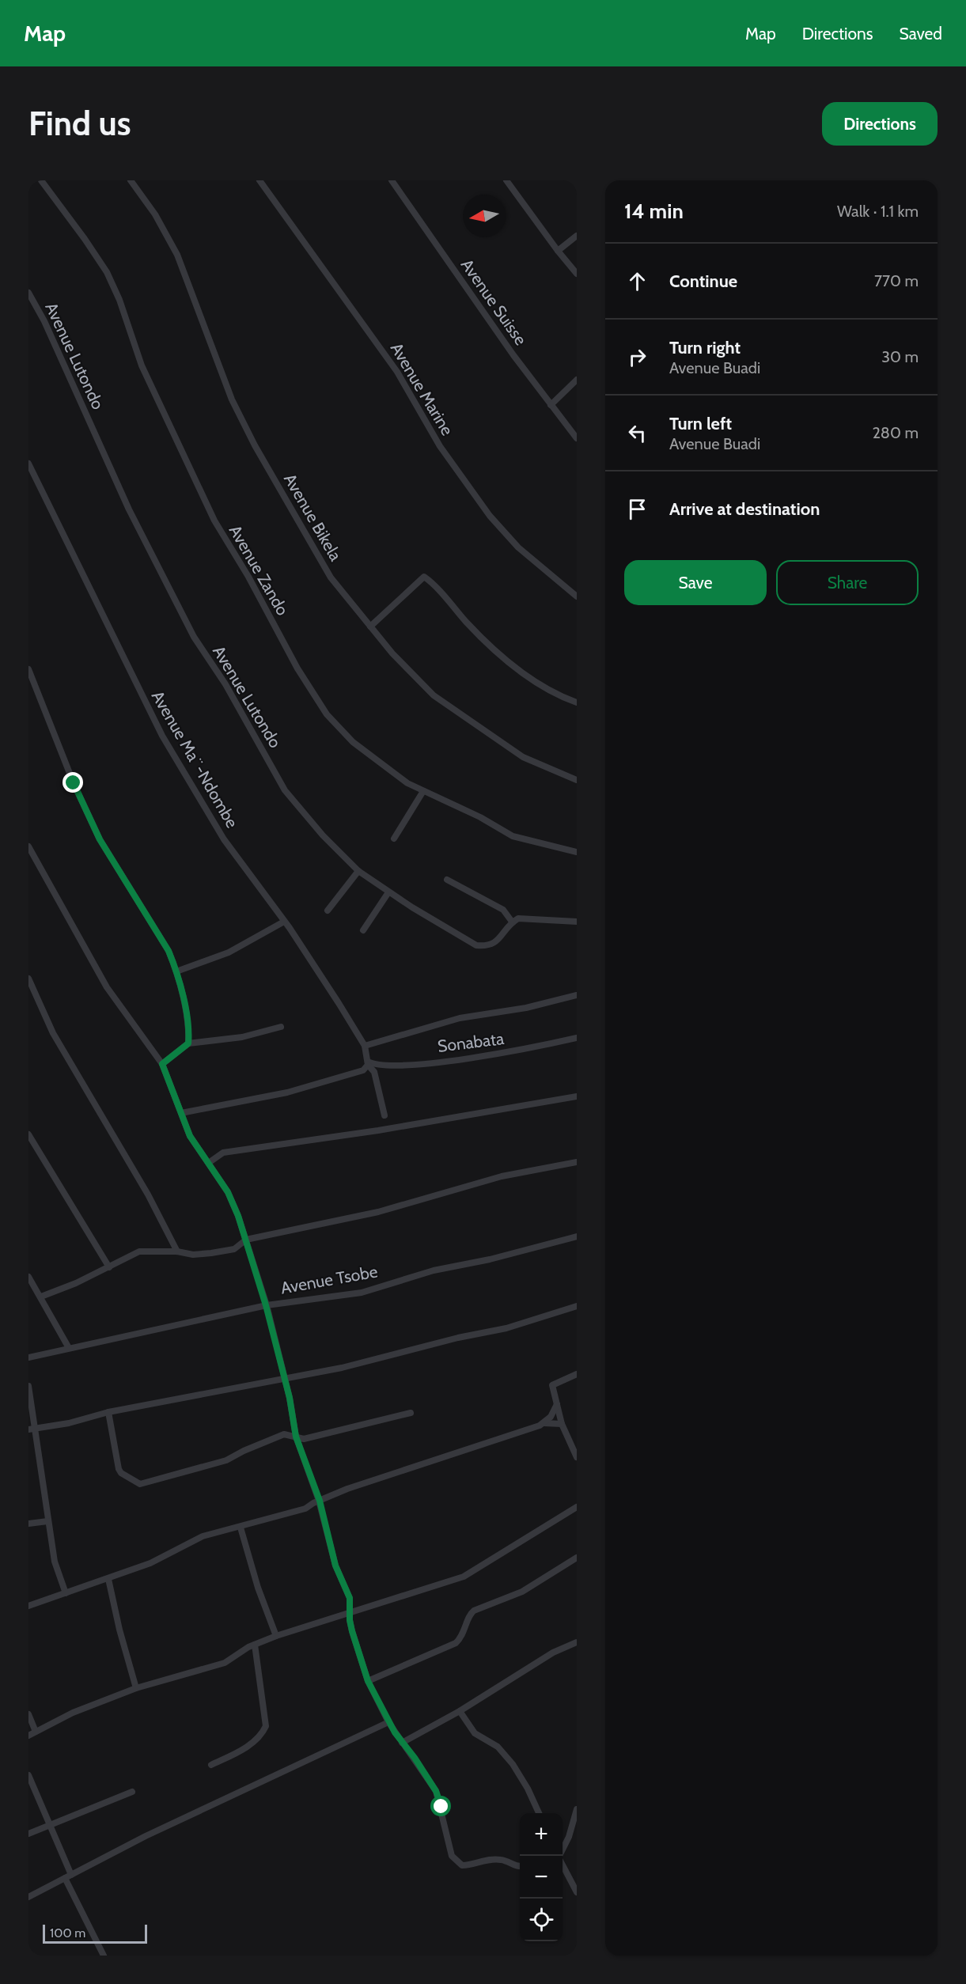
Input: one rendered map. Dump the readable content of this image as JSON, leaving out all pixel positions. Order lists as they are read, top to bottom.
{
  "streets": {
    "street": [
      "Avenue Suisse",
      "Avenue Lutondo",
      "Avenue Marine",
      "Avenue Bikela",
      "Avenue Zando",
      "Avenue Ma¨-Ndombe",
      "Sonabata",
      "Avenue Tsobe"
    ]
  },
  "scale_bar": "100 m",
  "north": "left",
  "page": {
    "header": "Map",
    "nav": ["Map", "Directions", "Saved"],
    "buttons": [
      "Directions",
      ["Save", "Share"]
    ],
    "title": "Find us",
    "heading": ["14 min", "Walk · 1.1 km"],
    "list": [
      ["Continue", "770 m"],
      ["Turn right", "Avenue Buadi", "30 m"],
      ["Turn left", "Avenue Buadi", "280 m"],
      "Arrive at destination"
    ],
    "map_buttons": ["+", "−"],
    "scale": "100 m"
  }
}
